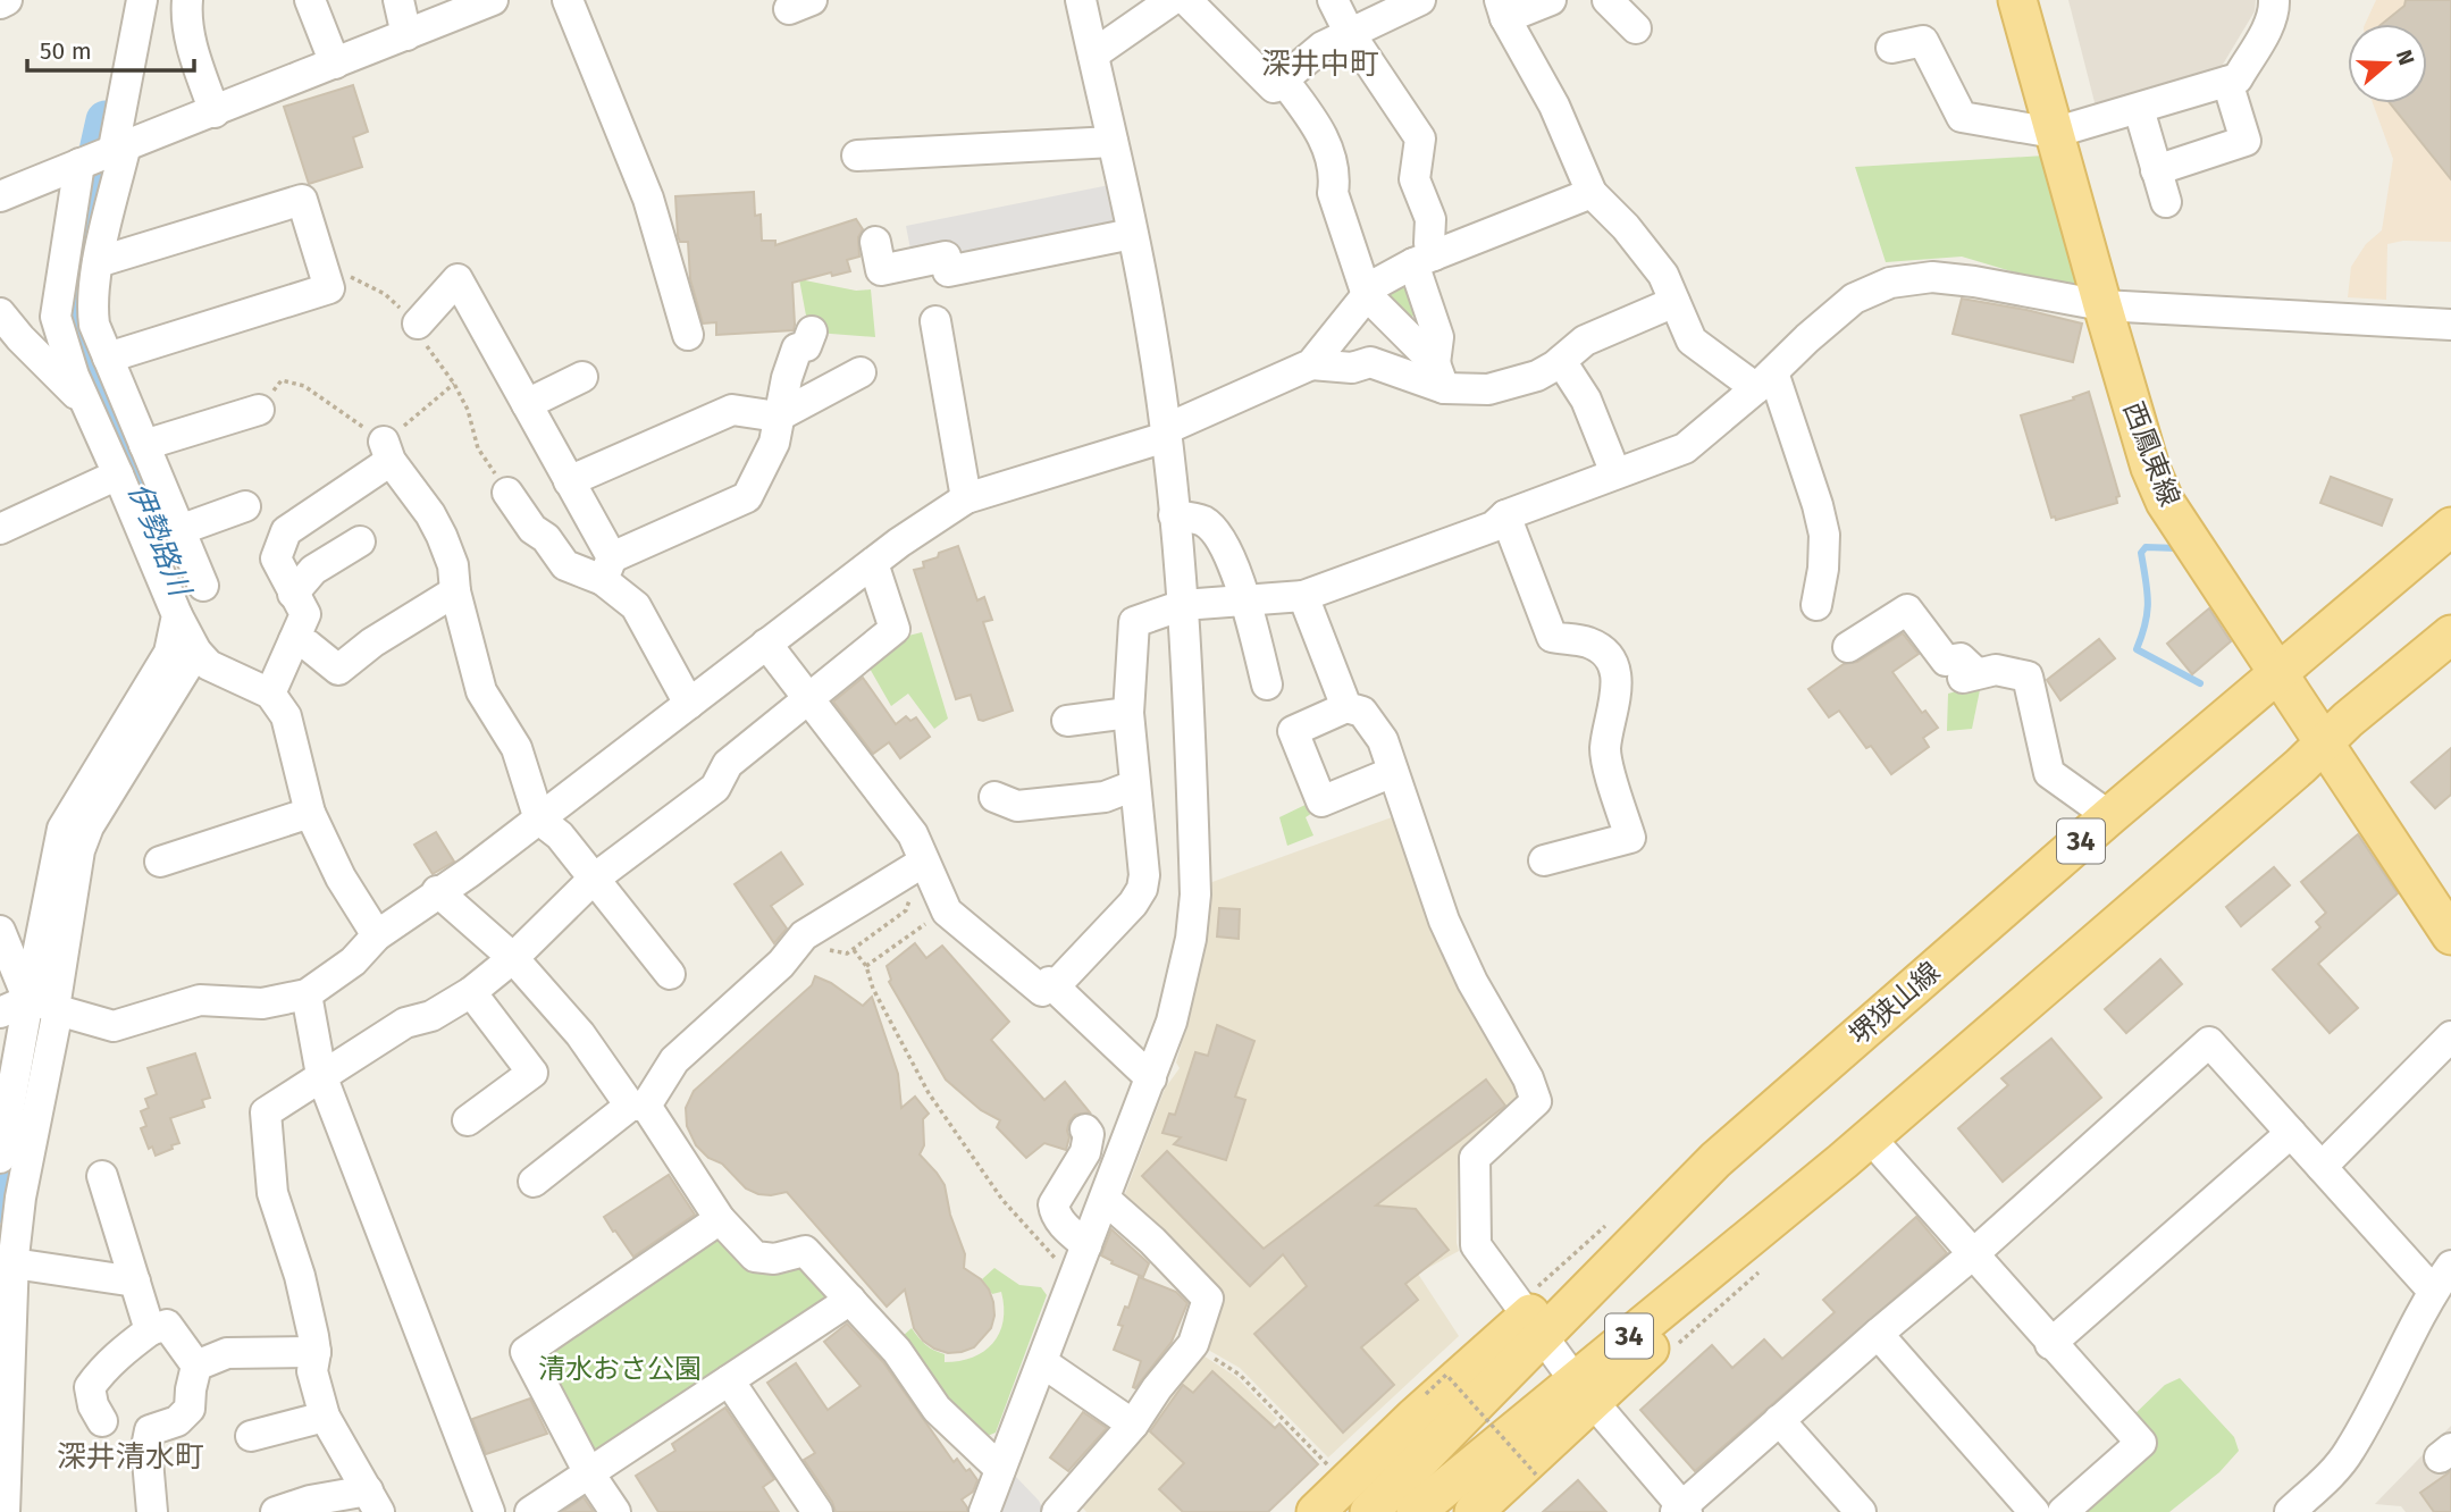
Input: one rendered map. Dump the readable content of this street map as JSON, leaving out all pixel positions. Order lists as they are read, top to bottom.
{
  "streets": {
    "main road": ["西鳳東線", "34", "堺狭山線"]
  },
  "crossings": [
    ["西鳳東線", "堺狭山線"]
  ],
  "districts": ["深井中町", "深井清水町"],
  "water": ["伊勢路川"],
  "parks": ["清水おさ公園"],
  "scale_bar": "50 m",
  "north": "right"
}
